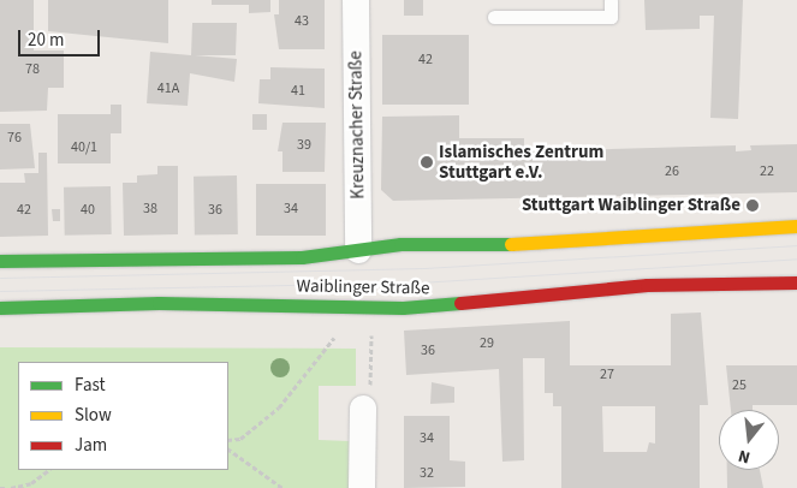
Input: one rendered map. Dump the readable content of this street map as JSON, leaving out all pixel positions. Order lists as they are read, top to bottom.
{
  "streets": {
    "main road": ["Waiblinger Straße"],
    "street": ["Kreuznacher Straße"]
  },
  "crossings": [
    ["Kreuznacher Straße", "Waiblinger Straße"]
  ],
  "places": ["Islamisches Zentrum Stuttgart e.V.", "Stuttgart Waiblinger Straße"],
  "house_numbers": [
    "43",
    "42",
    "78",
    "41A",
    "41",
    "76",
    "39",
    "40/1",
    "26",
    "22",
    "38",
    "34",
    "42",
    "40",
    "36",
    "29",
    "36",
    "27",
    "25",
    "34",
    "32"
  ],
  "legend": ["Fast", "Slow", "Jam"],
  "scale_bar": "20 m",
  "north": "bottom"
}
